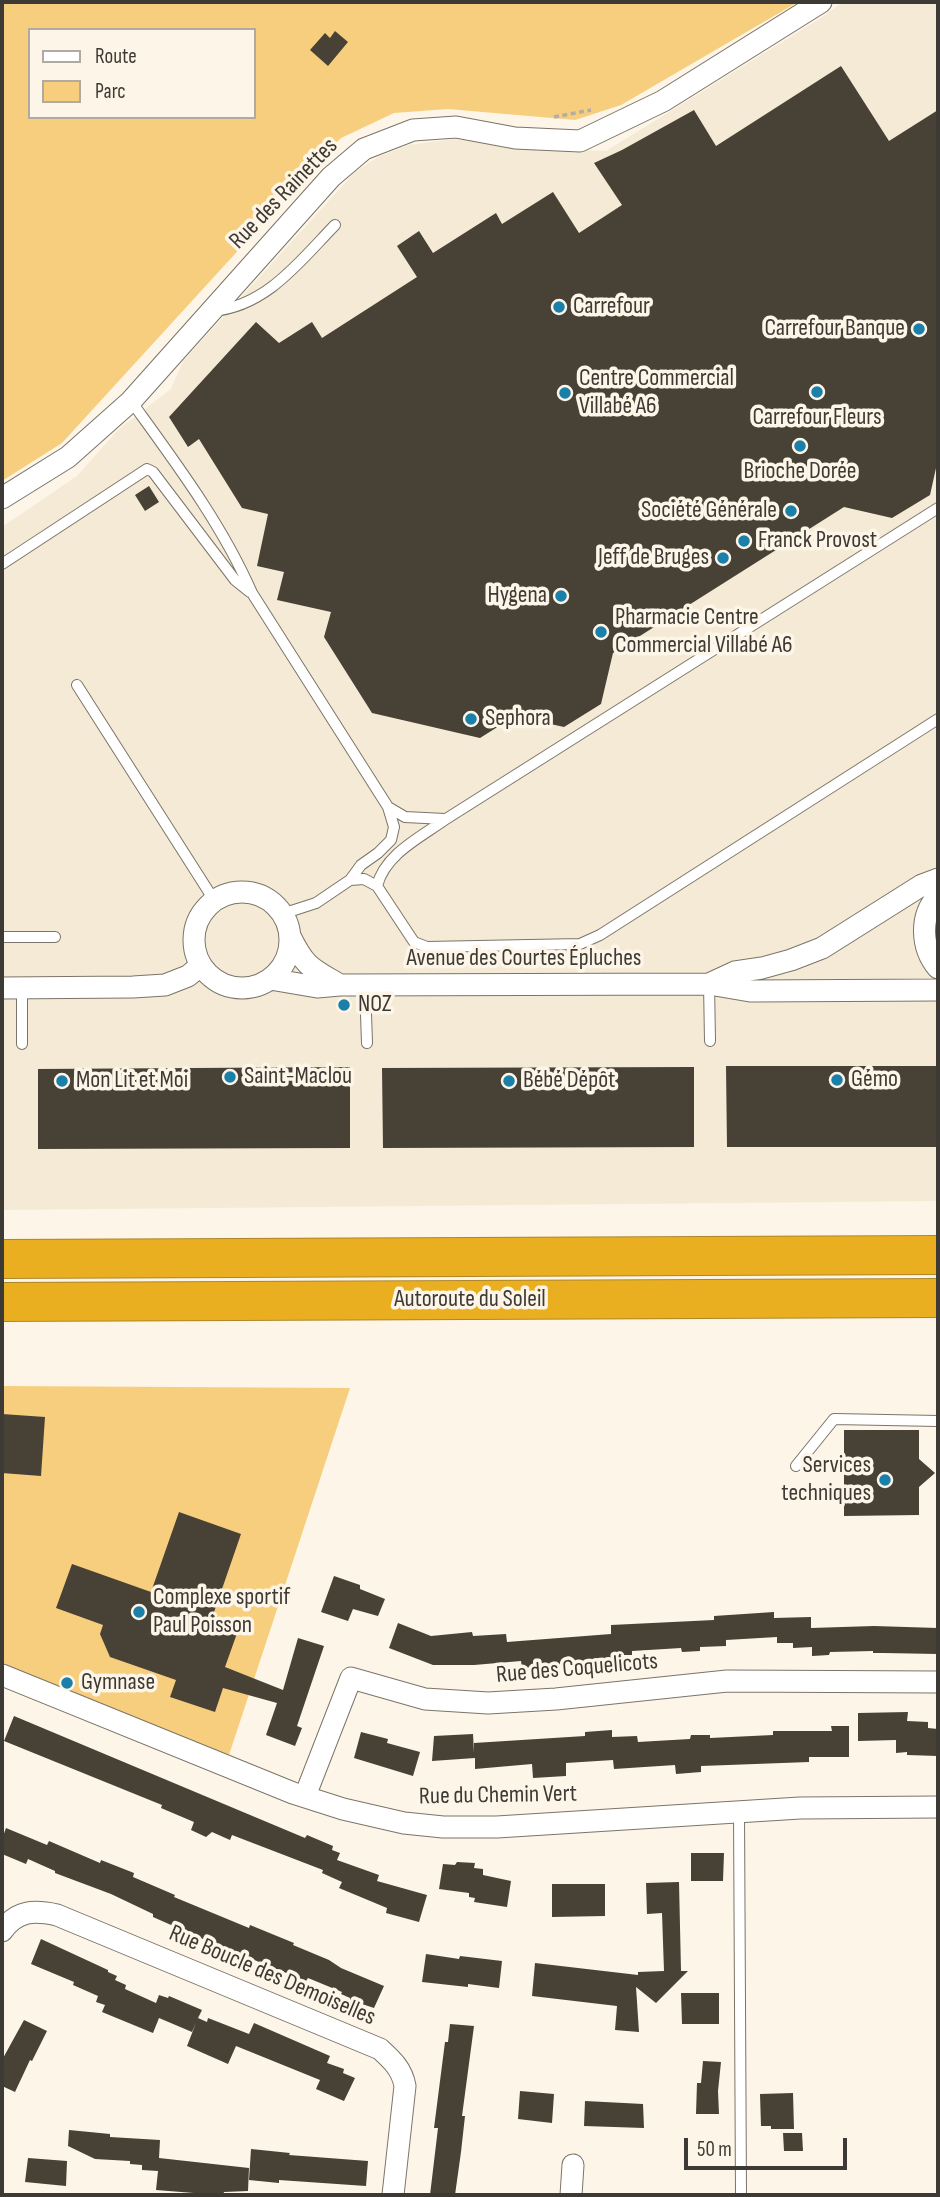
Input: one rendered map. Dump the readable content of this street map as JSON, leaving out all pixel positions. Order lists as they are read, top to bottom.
{
  "streets": {
    "highway": ["Autoroute du Soleil"],
    "street": [
      "Rue des Rainettes",
      "Avenue des Courtes Épluches",
      "Rue des Coquelicots",
      "Rue du Chemin Vert",
      "Rue Boucle des Demoiselles"
    ]
  },
  "crossings": [
    ["Rue des Coquelicots", "Rue du Chemin Vert"]
  ],
  "places": [
    "Carrefour",
    "Carrefour Banque",
    "Carrefour Fleurs",
    "Centre Commercial Villabé A6",
    "Brioche Dorée",
    "Société Générale",
    "Franck Provost",
    "Jeff de Bruges",
    "Hygena",
    "Pharmacie Centre Commercial Villabé A6",
    "Sephora",
    "NOZ",
    "Saint-Maclou",
    "Gémo",
    "Mon Lit et Moi",
    "Bébé Dépôt",
    "Services techniques",
    "Complexe sportif Paul Poisson",
    "Gymnase"
  ],
  "legend": ["Route", "Parc"],
  "scale_bar": "50 m"
}
